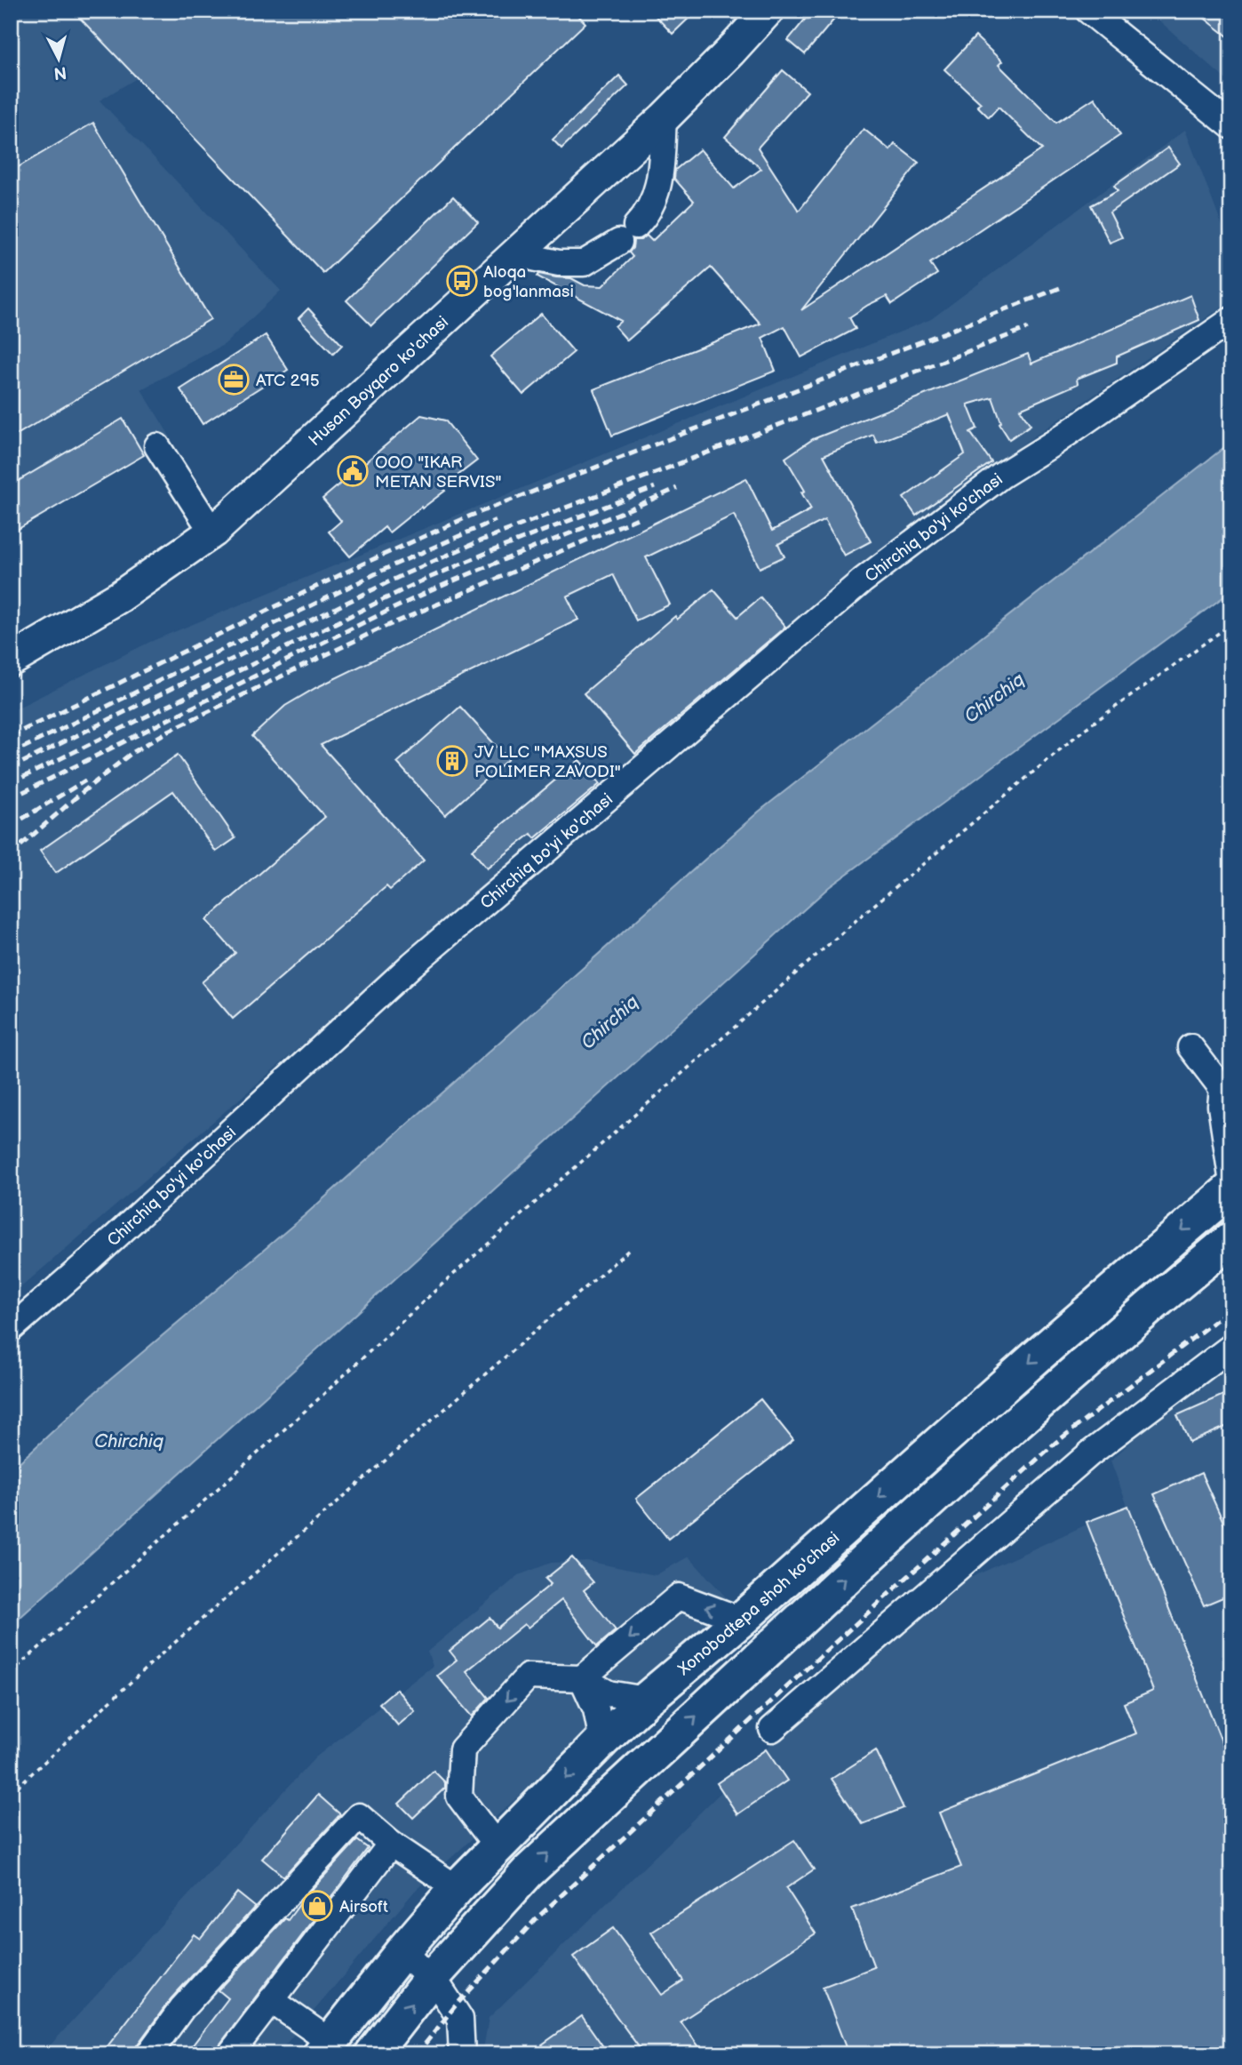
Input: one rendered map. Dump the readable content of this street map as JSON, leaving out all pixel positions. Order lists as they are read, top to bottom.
{
  "streets": {
    "highway": ["Xonobodtepa shoh ko'chasi"],
    "main road": ["Husan Boyqaro ko'chasi"],
    "street": ["Chirchiq bo'yi ko'chasi"]
  },
  "water": ["Chirchiq"],
  "places": {
    "bus stop": ["Aloqa bog'lanmasi"],
    "office": ["ATC 295"],
    "public building": ["OOO \"IKAR METAN SERVIS\""],
    "building": ["JV LLC \"MAXSUS POLIMER ZAVODI\""],
    "shop": ["Airsoft"]
  },
  "north": "bottom"
}
